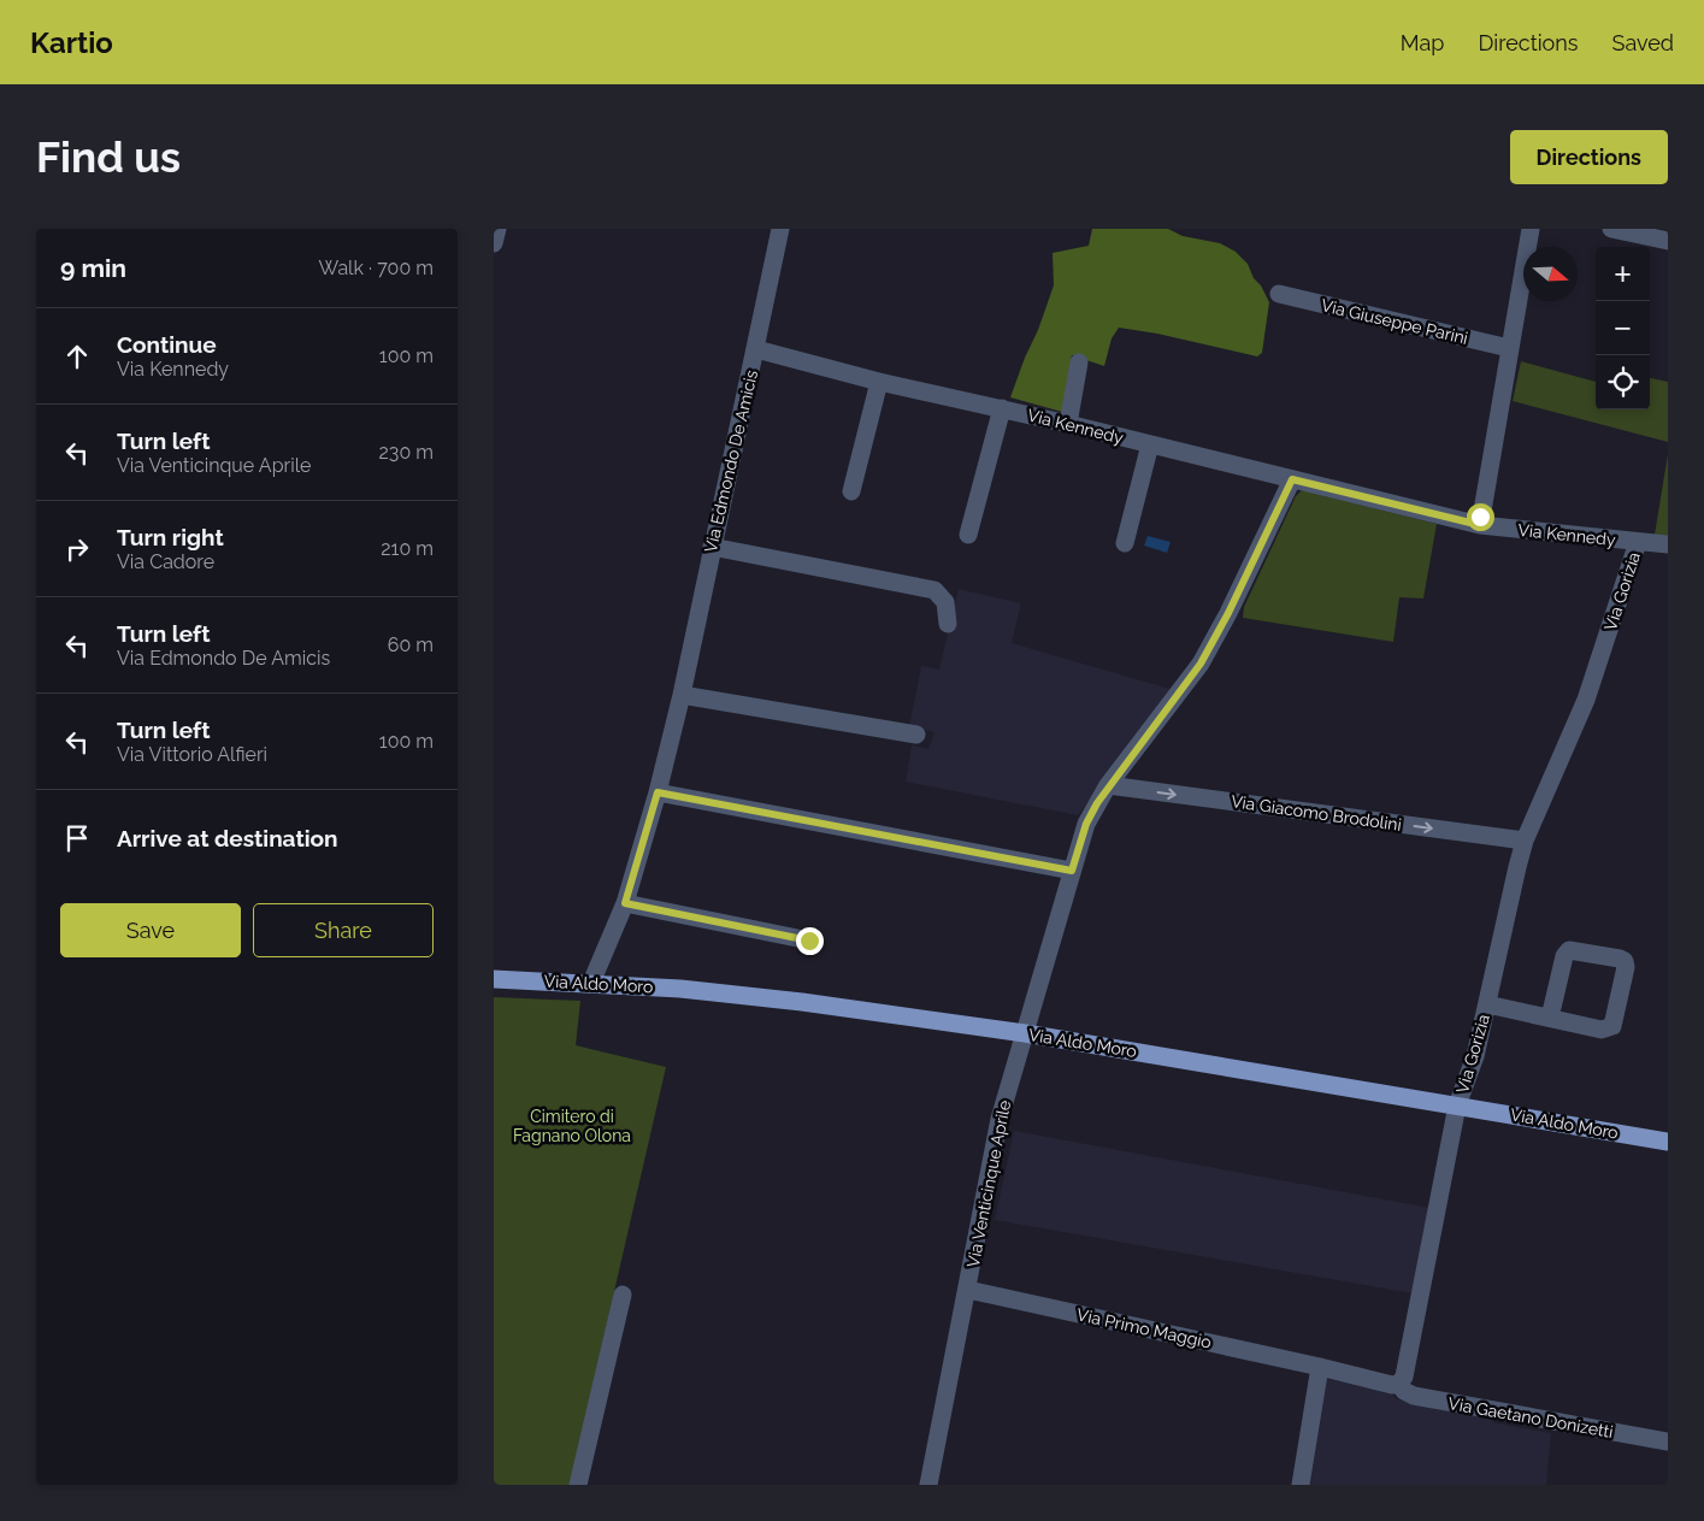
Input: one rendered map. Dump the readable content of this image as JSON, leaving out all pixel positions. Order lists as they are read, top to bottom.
{
  "streets": {
    "main road": ["Via Aldo Moro"],
    "street": [
      "Via Giuseppe Parini",
      "Via Kennedy",
      "Via Edmondo De Amicis",
      "Via Gorizia",
      "Via Giacomo Brodolini",
      "Via Venticinque Aprile",
      "Via Primo Maggio",
      "Via Gaetano Donizetti"
    ]
  },
  "crossings": [
    ["Via Kennedy", "Via Edmondo De Amicis"],
    ["Via Kennedy", "Via Gorizia"],
    ["Via Kennedy", "Via Venticinque Aprile"],
    ["Via Edmondo De Amicis", "Via Aldo Moro"],
    ["Via Gorizia", "Via Giacomo Brodolini"],
    ["Via Gorizia", "Via Aldo Moro"],
    ["Via Gorizia", "Via Gaetano Donizetti"],
    ["Via Giacomo Brodolini", "Via Venticinque Aprile"],
    ["Via Aldo Moro", "Via Venticinque Aprile"],
    ["Via Venticinque Aprile", "Via Primo Maggio"]
  ],
  "one_way": ["Via Giacomo Brodolini"],
  "parks": ["Cimitero di Fagnano Olona"],
  "north": "right",
  "page": {
    "header": "Kartio",
    "nav": ["Map", "Directions", "Saved"],
    "buttons": [
      "Directions",
      ["Save", "Share"]
    ],
    "title": "Find us",
    "heading": ["9 min", "Walk · 700 m"],
    "map_buttons": ["+", "−"],
    "list": [
      ["Continue", "Via Kennedy", "100 m"],
      ["Turn left", "Via Venticinque Aprile", "230 m"],
      ["Turn right", "Via Cadore", "210 m"],
      ["Turn left", "Via Edmondo De Amicis", "60 m"],
      ["Turn left", "Via Vittorio Alfieri", "100 m"],
      "Arrive at destination"
    ]
  }
}
